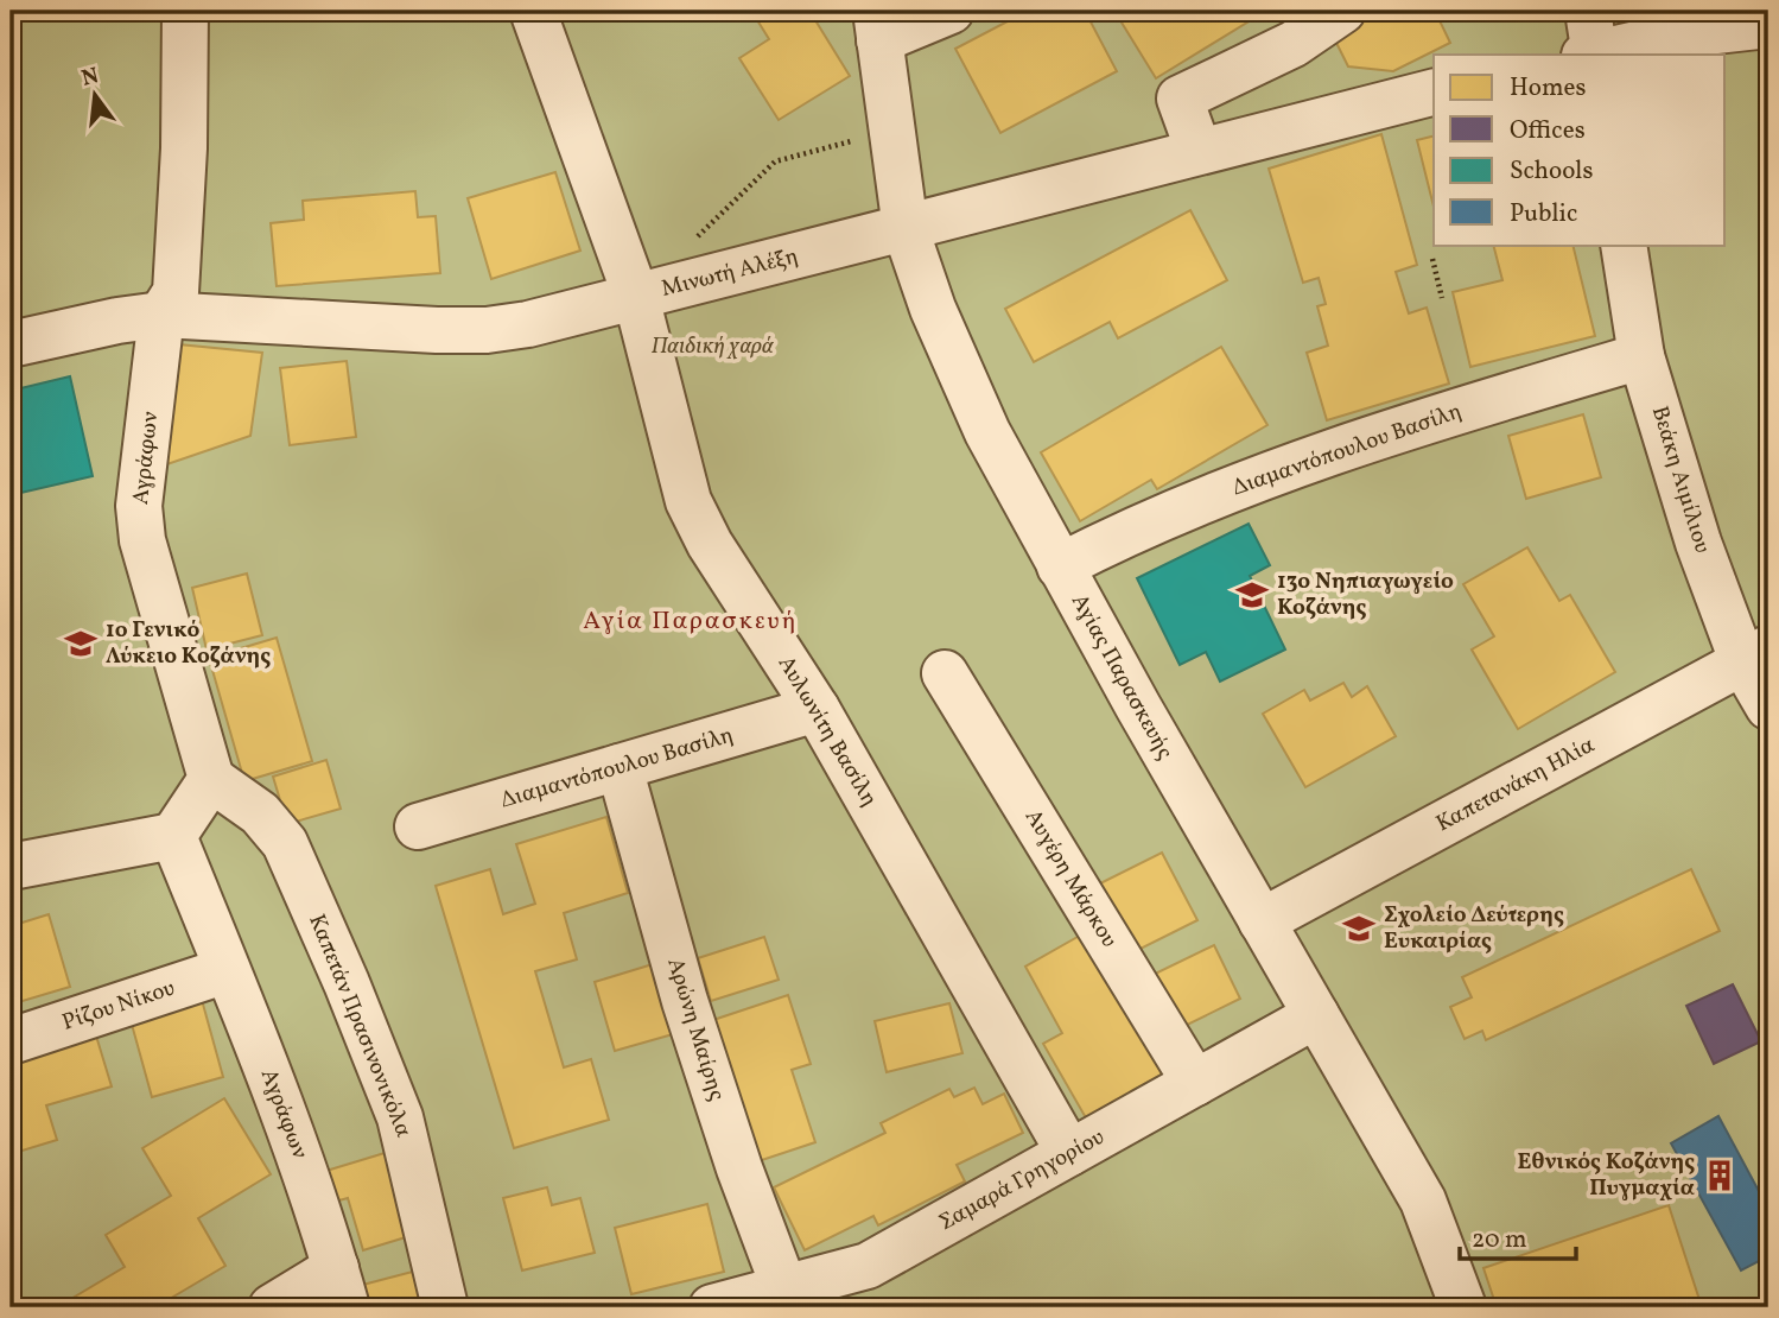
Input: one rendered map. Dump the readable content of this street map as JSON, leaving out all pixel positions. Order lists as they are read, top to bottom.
{
  "streets": {
    "street": [
      "Μινωτή Αλέξη",
      "Διαμαντόπουλου Βασίλη",
      "Αγράφων",
      "Βεάκη Αιμίλιου",
      "Αγίας Παρασκευής",
      "Αυλωνίτη Βασίλη",
      "Καπετανάκη Ηλία",
      "Αυγέρη Μάρκου",
      "Ρίζου Νίκου",
      "Καπετάν Πρασινονικόλα",
      "Αρώνη Μαίρης",
      "Σαμαρά Γρηγορίου"
    ]
  },
  "crossings": [
    ["Μινωτή Αλέξη", "Αγράφων"],
    ["Μινωτή Αλέξη", "Αγίας Παρασκευής"],
    ["Μινωτή Αλέξη", "Αυλωνίτη Βασίλη"],
    ["Διαμαντόπουλου Βασίλη", "Βεάκη Αιμίλιου"],
    ["Διαμαντόπουλου Βασίλη", "Αγίας Παρασκευής"],
    ["Διαμαντόπουλου Βασίλη", "Αυλωνίτη Βασίλη"],
    ["Διαμαντόπουλου Βασίλη", "Αρώνη Μαίρης"],
    ["Αγράφων", "Ρίζου Νίκου"],
    ["Αγράφων", "Καπετάν Πρασινονικόλα"],
    ["Βεάκη Αιμίλιου", "Καπετανάκη Ηλία"],
    ["Αγίας Παρασκευής", "Καπετανάκη Ηλία"],
    ["Αγίας Παρασκευής", "Σαμαρά Γρηγορίου"],
    ["Αυλωνίτη Βασίλη", "Σαμαρά Γρηγορίου"],
    ["Αυγέρη Μάρκου", "Σαμαρά Γρηγορίου"],
    ["Αρώνη Μαίρης", "Σαμαρά Γρηγορίου"]
  ],
  "districts": ["Αγία Παρασκευή"],
  "parks": ["Παιδική χαρά"],
  "places": {
    "school or university": ["13ο Νηπιαγωγείο Κοζάνης", "1ο Γενικό Λύκειο Κοζάνης", "Σχολείο Δεύτερης Ευκαιρίας"],
    "building": ["Εθνικός Κοζάνης Πυγμαχία"]
  },
  "legend": [
    "Homes",
    "Offices",
    "Schools",
    "Public"
  ],
  "scale_bar": "20 m",
  "north": "top"
}
